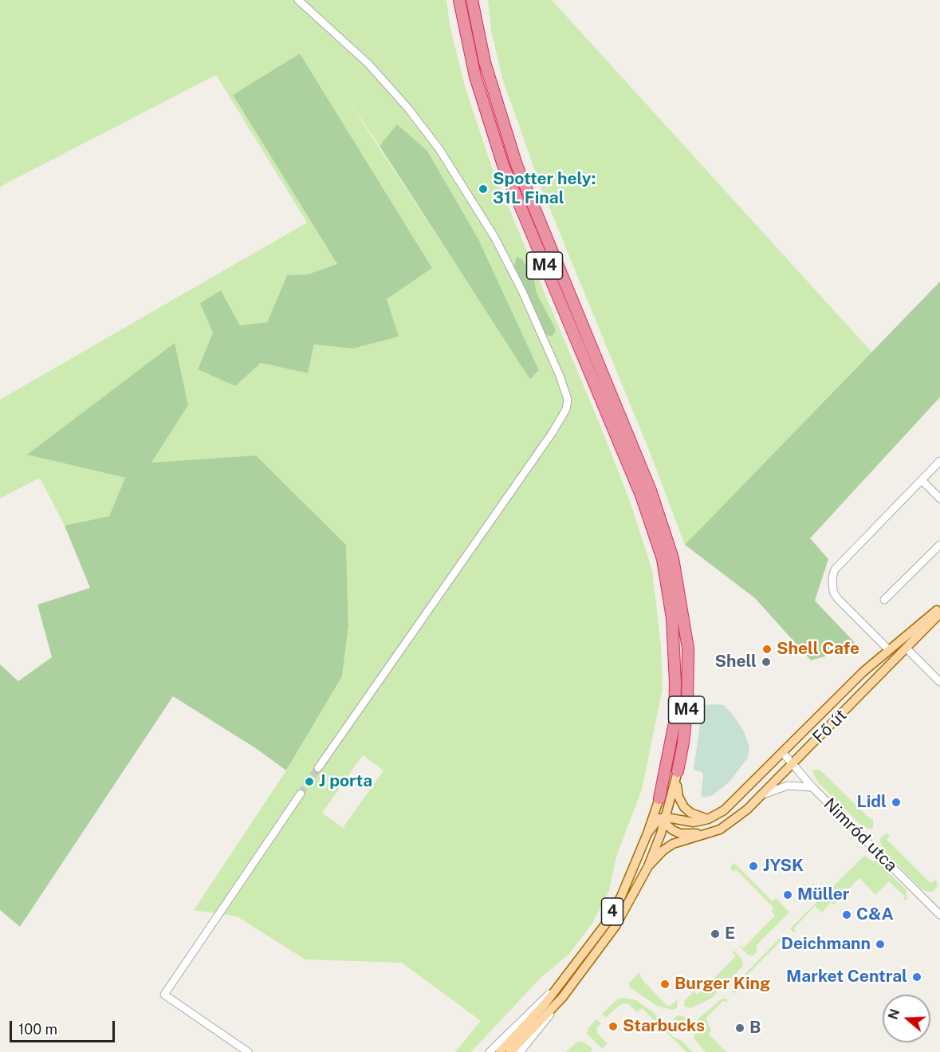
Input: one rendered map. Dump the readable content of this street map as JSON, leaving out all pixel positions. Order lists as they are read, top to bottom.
{
  "streets": {
    "highway": ["M4"],
    "main road": ["Fő út", "4"],
    "street": ["Nimród utca"]
  },
  "crossings": [
    ["Fő út", "Nimród utca"],
    ["Fő út", "4"]
  ],
  "places": [
    "Spotter hely: 31L Final",
    "Shell Cafe",
    "Shell",
    "J porta",
    "Lidl",
    "JYSK",
    "Müller",
    "C&A",
    "E",
    "Deichmann",
    "Market Central",
    "Burger King",
    "Starbucks",
    "B"
  ],
  "scale_bar": "100 m",
  "north": "left"
}
